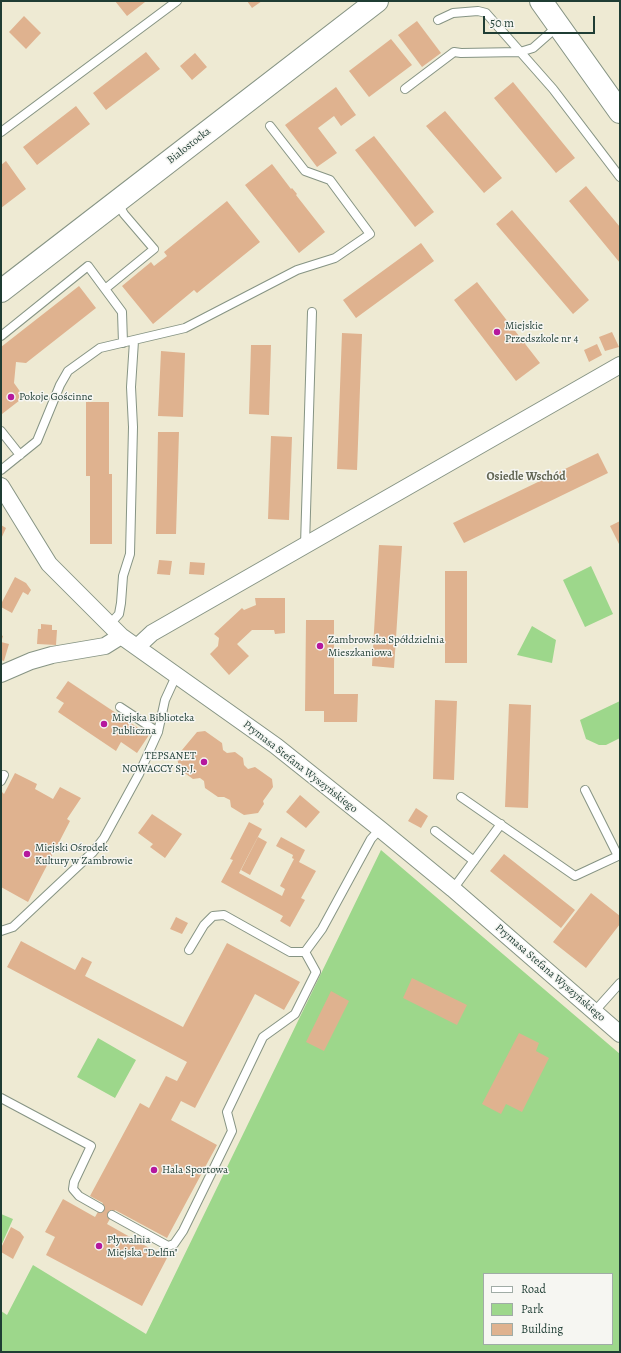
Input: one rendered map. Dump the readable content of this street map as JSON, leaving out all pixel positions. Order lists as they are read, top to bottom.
{
  "streets": {
    "main road": ["Białostocka"],
    "street": ["Prymasa Stefana Wyszyńskiego"]
  },
  "districts": ["Osiedle Wschód"],
  "places": [
    "Miejskie Przedszkole nr 4",
    "Pokoje Gościnne",
    "Zambrowska Spółdzielnia Mieszkaniowa",
    "Miejska Biblioteka Publiczna",
    "TEPSANET NOWACCY Sp.J.",
    "Miejski Ośrodek Kultury w Zambrowie",
    "Hala Sportowa",
    "Pływalnia Miejska \"Delfin\""
  ],
  "legend": ["Road", "Park", "Building"],
  "scale_bar": "50 m"
}
